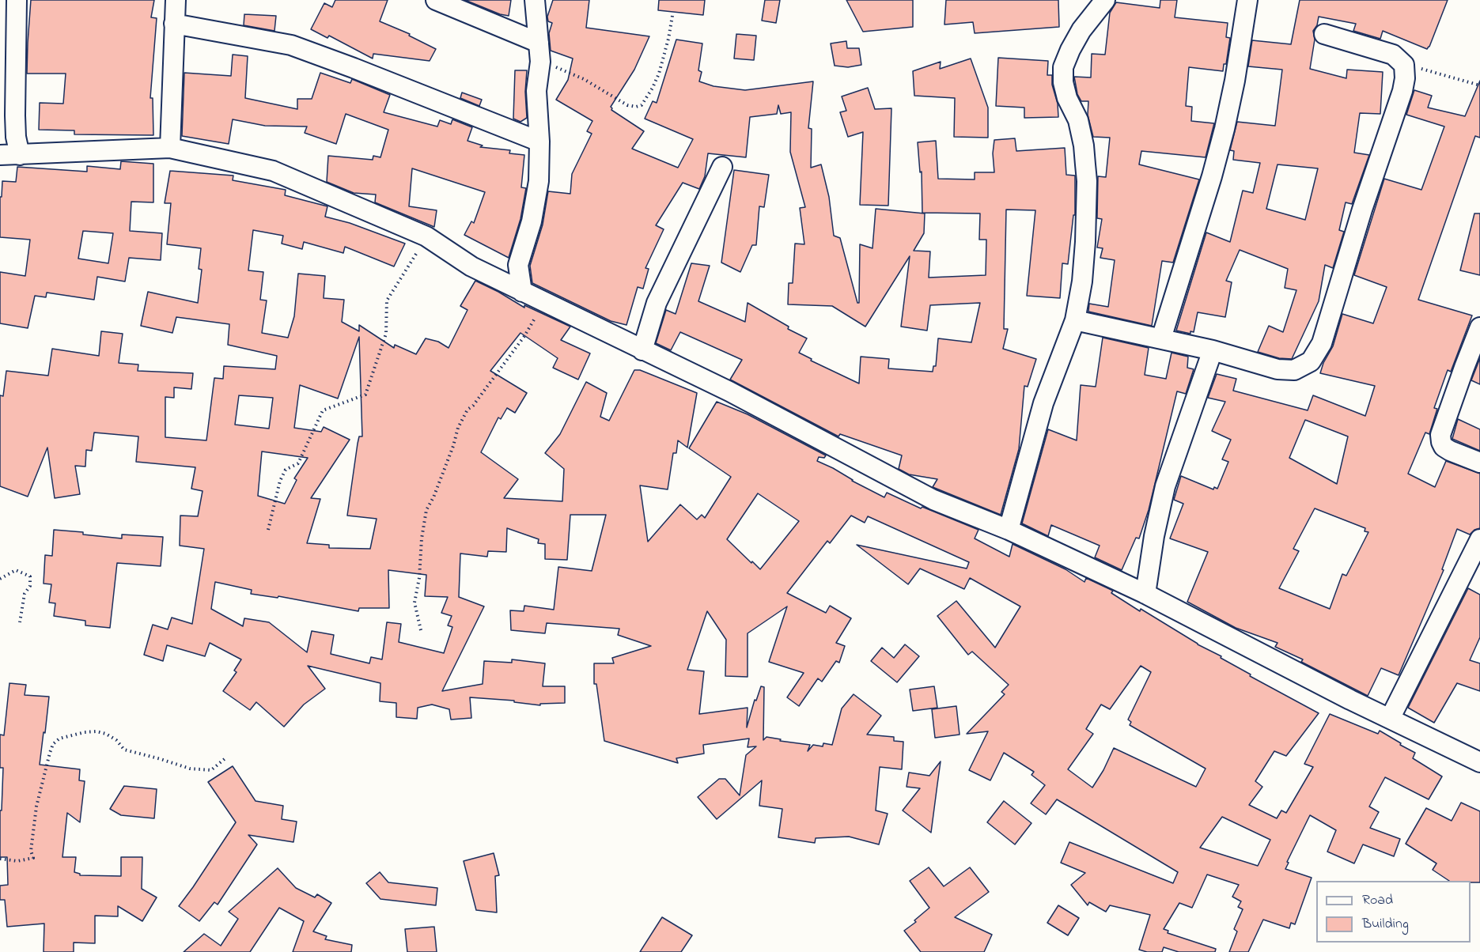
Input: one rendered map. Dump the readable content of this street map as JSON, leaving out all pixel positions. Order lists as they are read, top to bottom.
{
  "legend": ["Road", "Building"]
}
